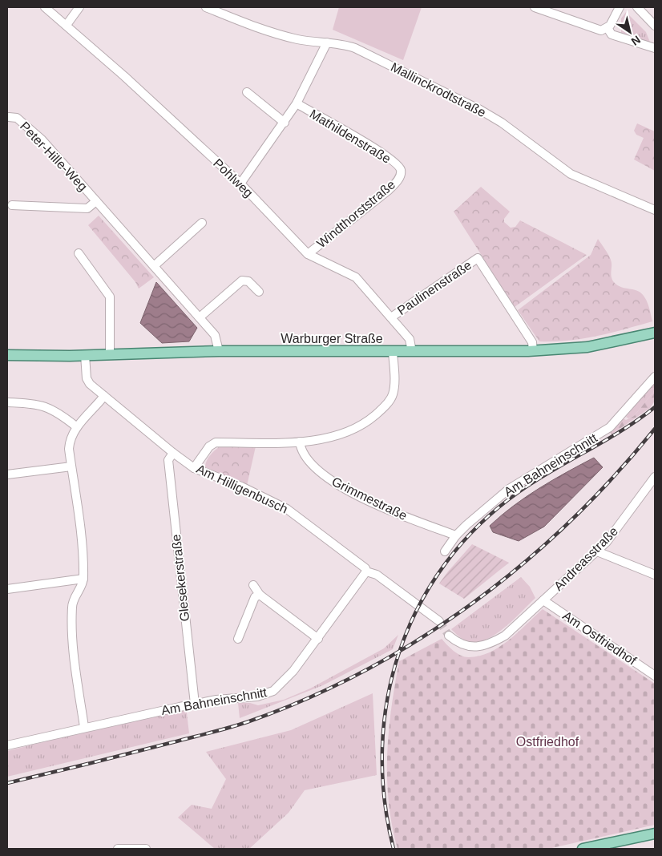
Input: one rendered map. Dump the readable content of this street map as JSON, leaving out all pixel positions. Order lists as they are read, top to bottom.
{
  "streets": {
    "main road": ["Warburger Straße"],
    "street": [
      "Mallinckrodtstraße",
      "Mathildenstraße",
      "Peter-Hille-Weg",
      "Pohlweg",
      "Windthorststraße",
      "Paulinenstraße",
      "Am Bahneinschnitt",
      "Am Hilligenbusch",
      "Grimmestraße",
      "Andreasstraße",
      "Glesekerstraße",
      "Am Ostfriedhof"
    ]
  },
  "crossings": [
    ["Mathildenstraße", "Windthorststraße"],
    ["Peter-Hille-Weg", "Warburger Straße"],
    ["Pohlweg", "Windthorststraße"],
    ["Pohlweg", "Paulinenstraße"],
    ["Pohlweg", "Warburger Straße"],
    ["Paulinenstraße", "Warburger Straße"],
    ["Warburger Straße", "Am Hilligenbusch"],
    ["Am Bahneinschnitt", "Am Hilligenbusch"],
    ["Am Bahneinschnitt", "Grimmestraße"],
    ["Am Bahneinschnitt", "Glesekerstraße"],
    ["Am Hilligenbusch", "Glesekerstraße"],
    ["Andreasstraße", "Am Ostfriedhof"]
  ],
  "parks": ["Ostfriedhof"],
  "north": "bottom right"
}
